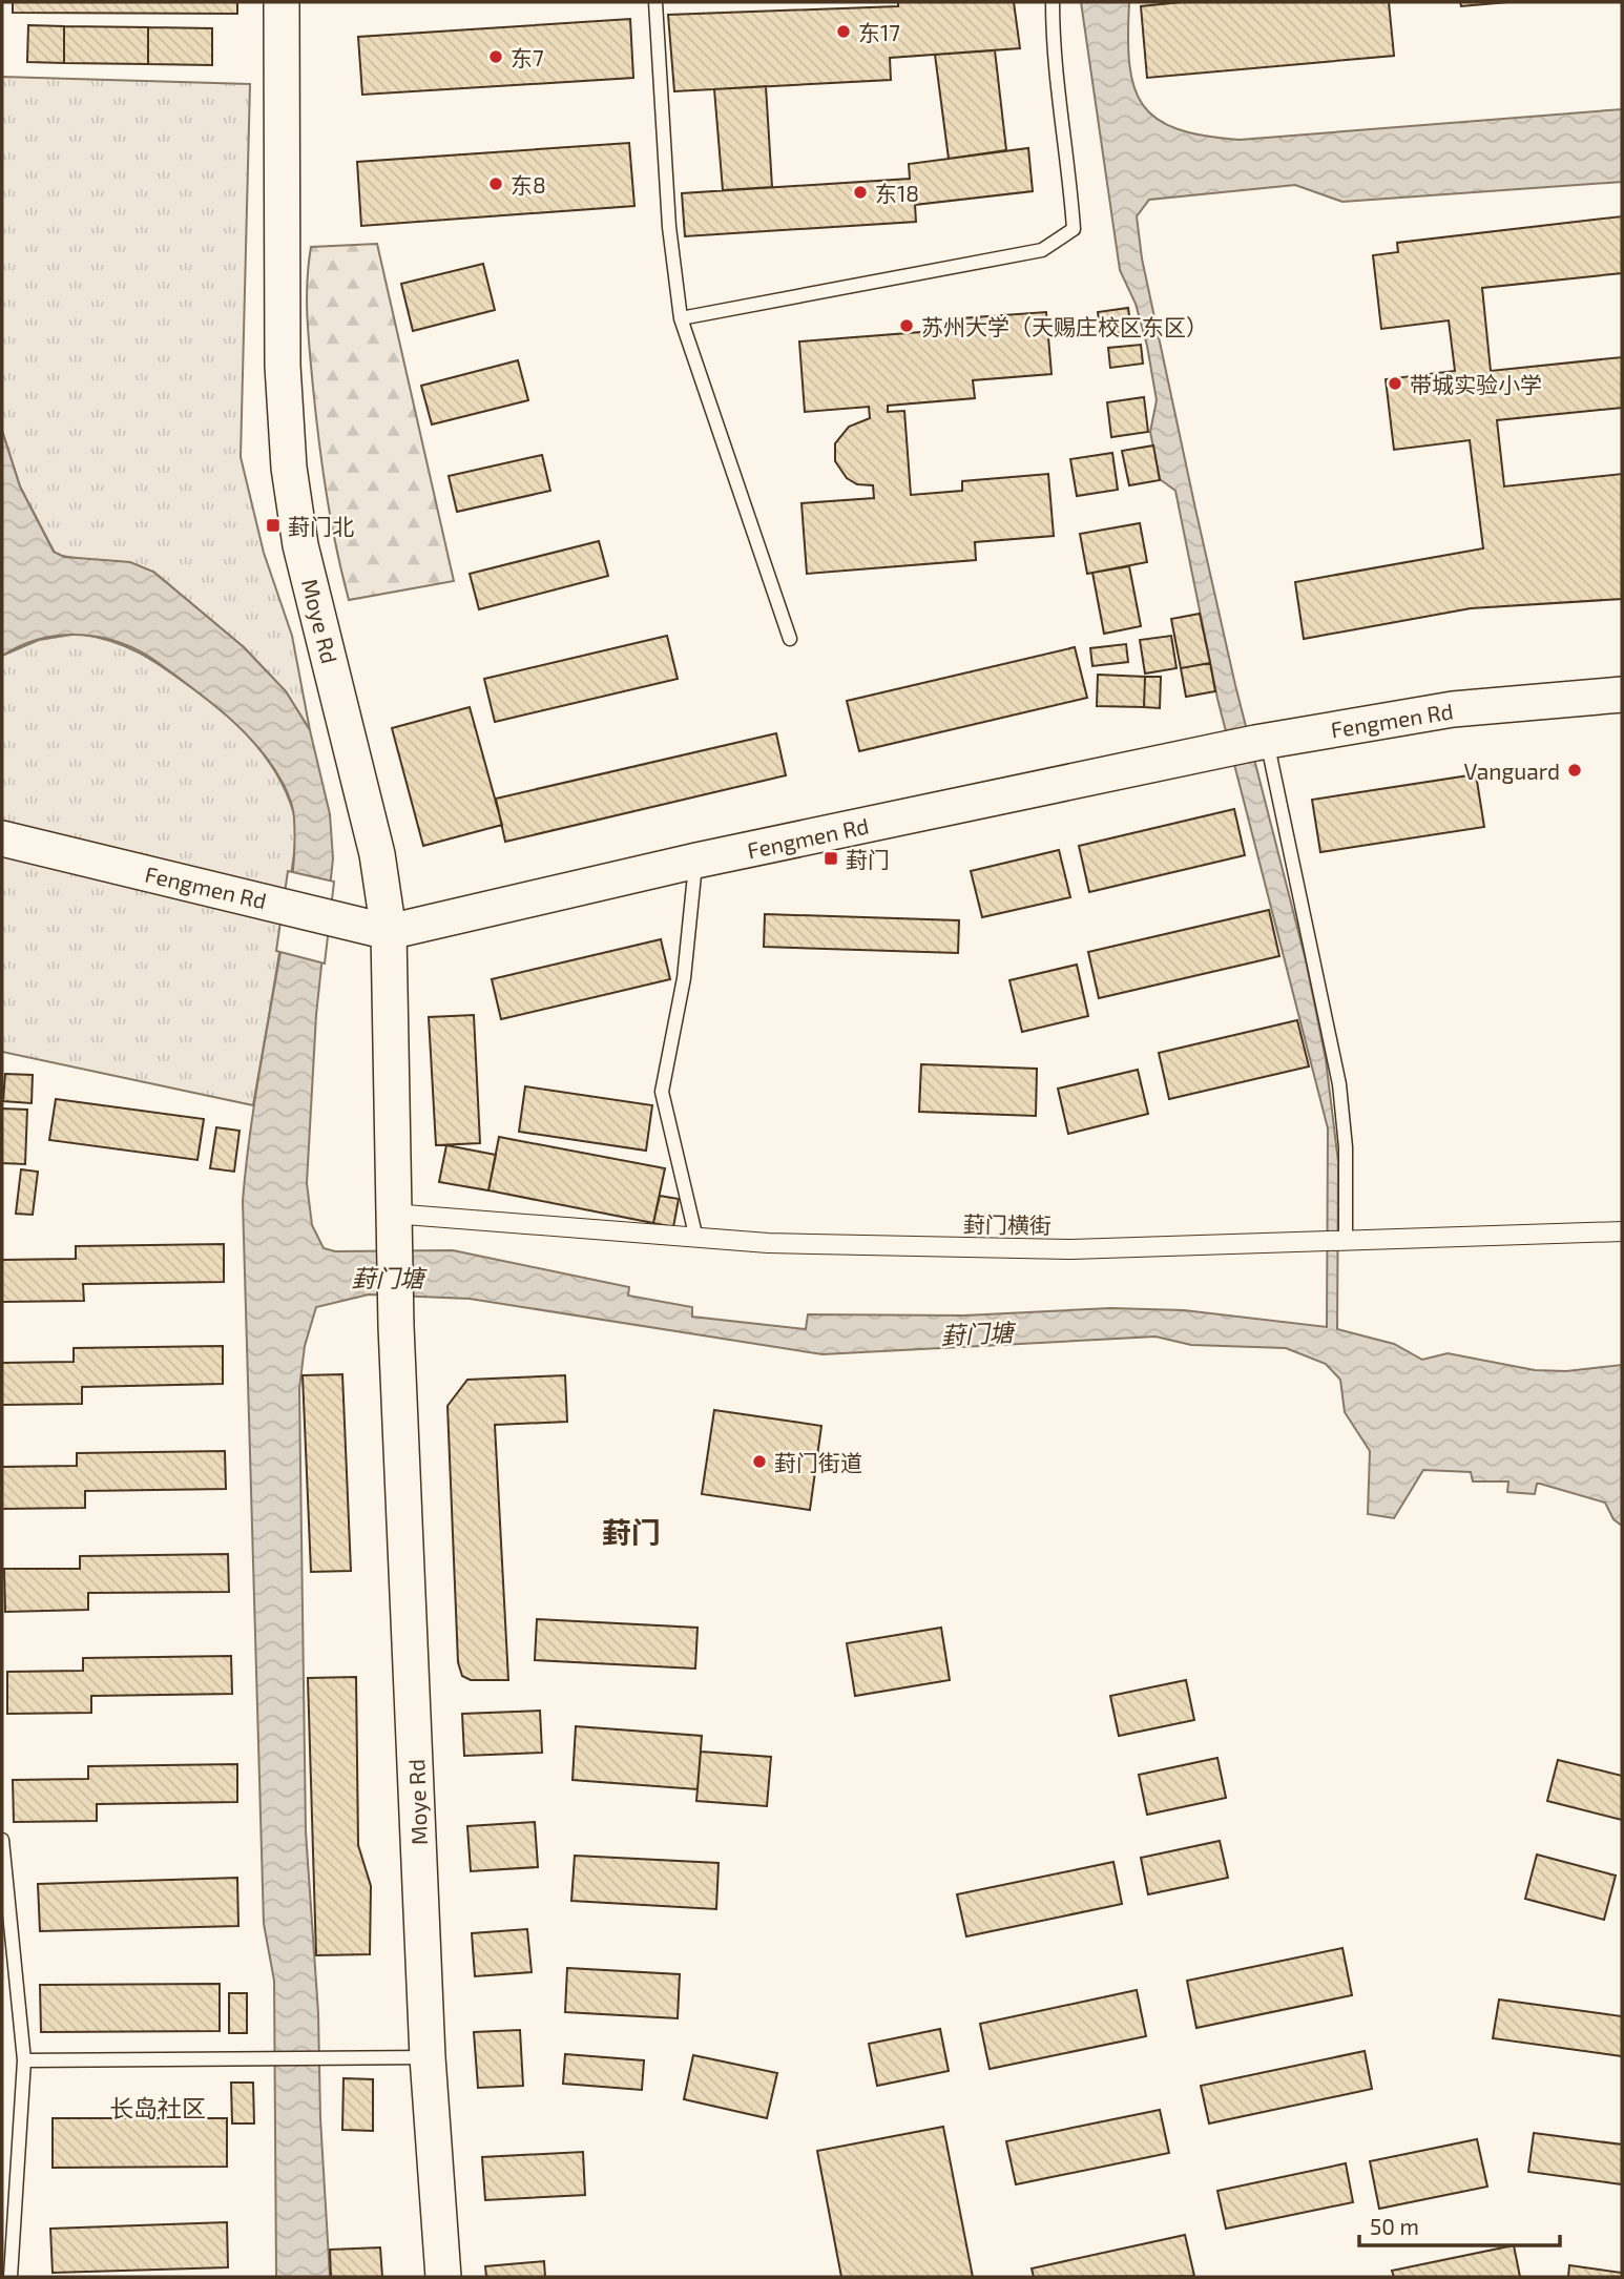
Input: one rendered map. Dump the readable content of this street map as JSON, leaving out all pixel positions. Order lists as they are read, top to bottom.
{
  "streets": {
    "main road": ["Moye Rd", "Fengmen Rd"],
    "street": ["葑门横街"]
  },
  "crossings": [
    ["Moye Rd", "Fengmen Rd"],
    ["Moye Rd", "葑门横街"]
  ],
  "districts": ["葑门", "长岛社区"],
  "water": ["葑门塘"],
  "places": {
    "other": [
      "东17",
      "东7",
      "东8",
      "东18",
      "苏州大学（天赐庄校区东区）",
      "带城实验小学",
      "Vanguard",
      "葑门街道"
    ],
    "transit": ["葑门北", "葑门"]
  },
  "scale_bar": "50 m"
}
